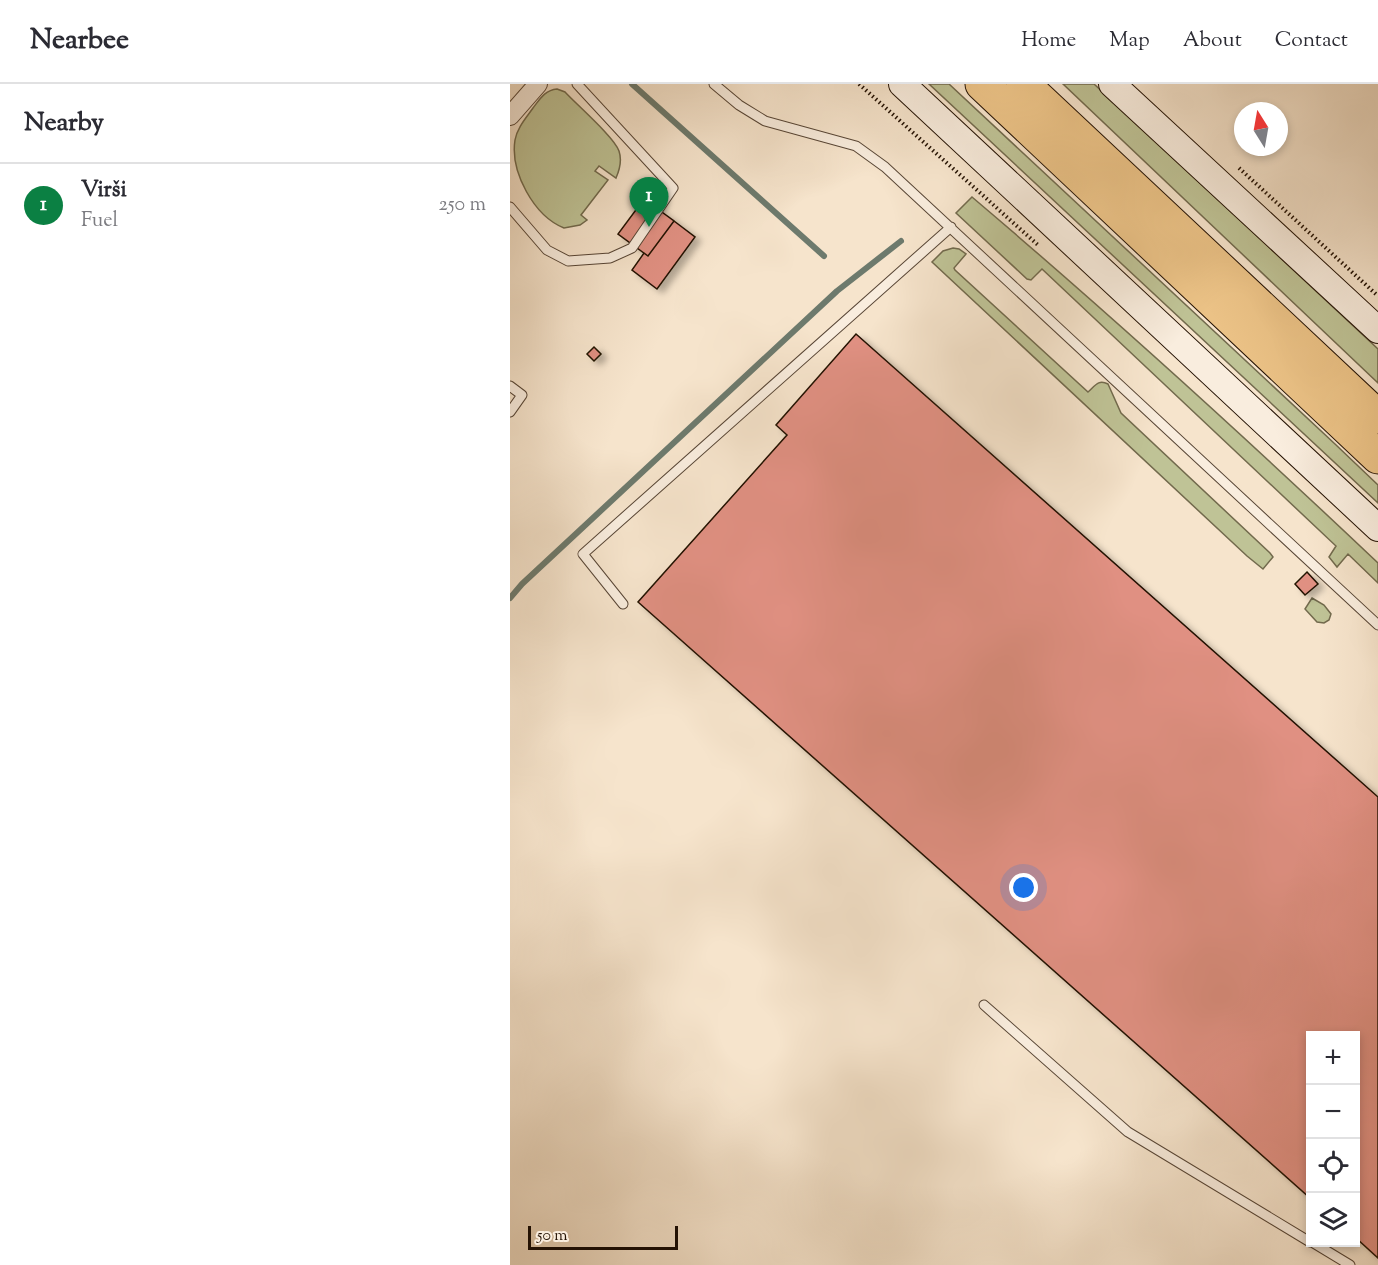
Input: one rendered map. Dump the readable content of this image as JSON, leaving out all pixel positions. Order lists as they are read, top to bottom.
{
  "scale_bar": "50 m",
  "north": "top",
  "page": {
    "header": "Nearbee",
    "nav": [
      "Home",
      "Map",
      "About",
      "Contact"
    ],
    "heading": "Nearby",
    "list": [
      {
        "mark": "1",
        "name": "Virši",
        "note": "Fuel",
        "value": "250 m"
      }
    ],
    "pins": "1",
    "map_buttons": ["+", "−"],
    "scale": "50 m"
  }
}
